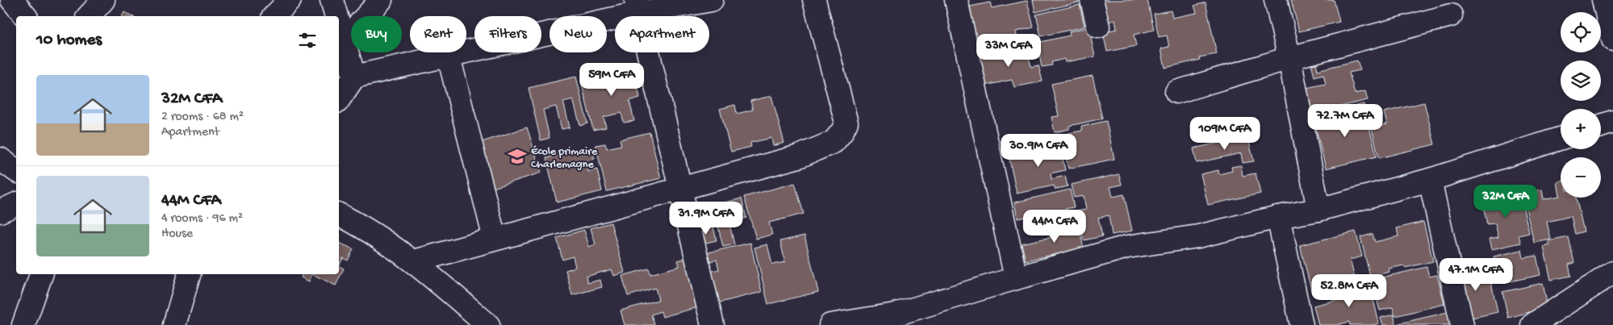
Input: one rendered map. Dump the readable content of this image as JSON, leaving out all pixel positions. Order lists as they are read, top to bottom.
{
  "places": {
    "school or university": ["École primaire Charlemagne"]
  },
  "page": {
    "map_buttons": ["+", "−"],
    "chip": [
      "Buy",
      "Rent",
      "Filters",
      "New",
      "Apartment"
    ],
    "heading": "10 homes",
    "price": [
      "33M CFA",
      "59M CFA",
      "72.7M CFA",
      "109M CFA",
      "30.9M CFA",
      "32M CFA",
      "31.9M CFA",
      "44M CFA",
      "47.1M CFA",
      "52.8M CFA"
    ],
    "list": [
      {
        "name": "32M CFA",
        "note": "2 rooms · 68 m² · Apartment"
      },
      {
        "name": "44M CFA",
        "note": "4 rooms · 96 m² · House"
      }
    ]
  }
}
